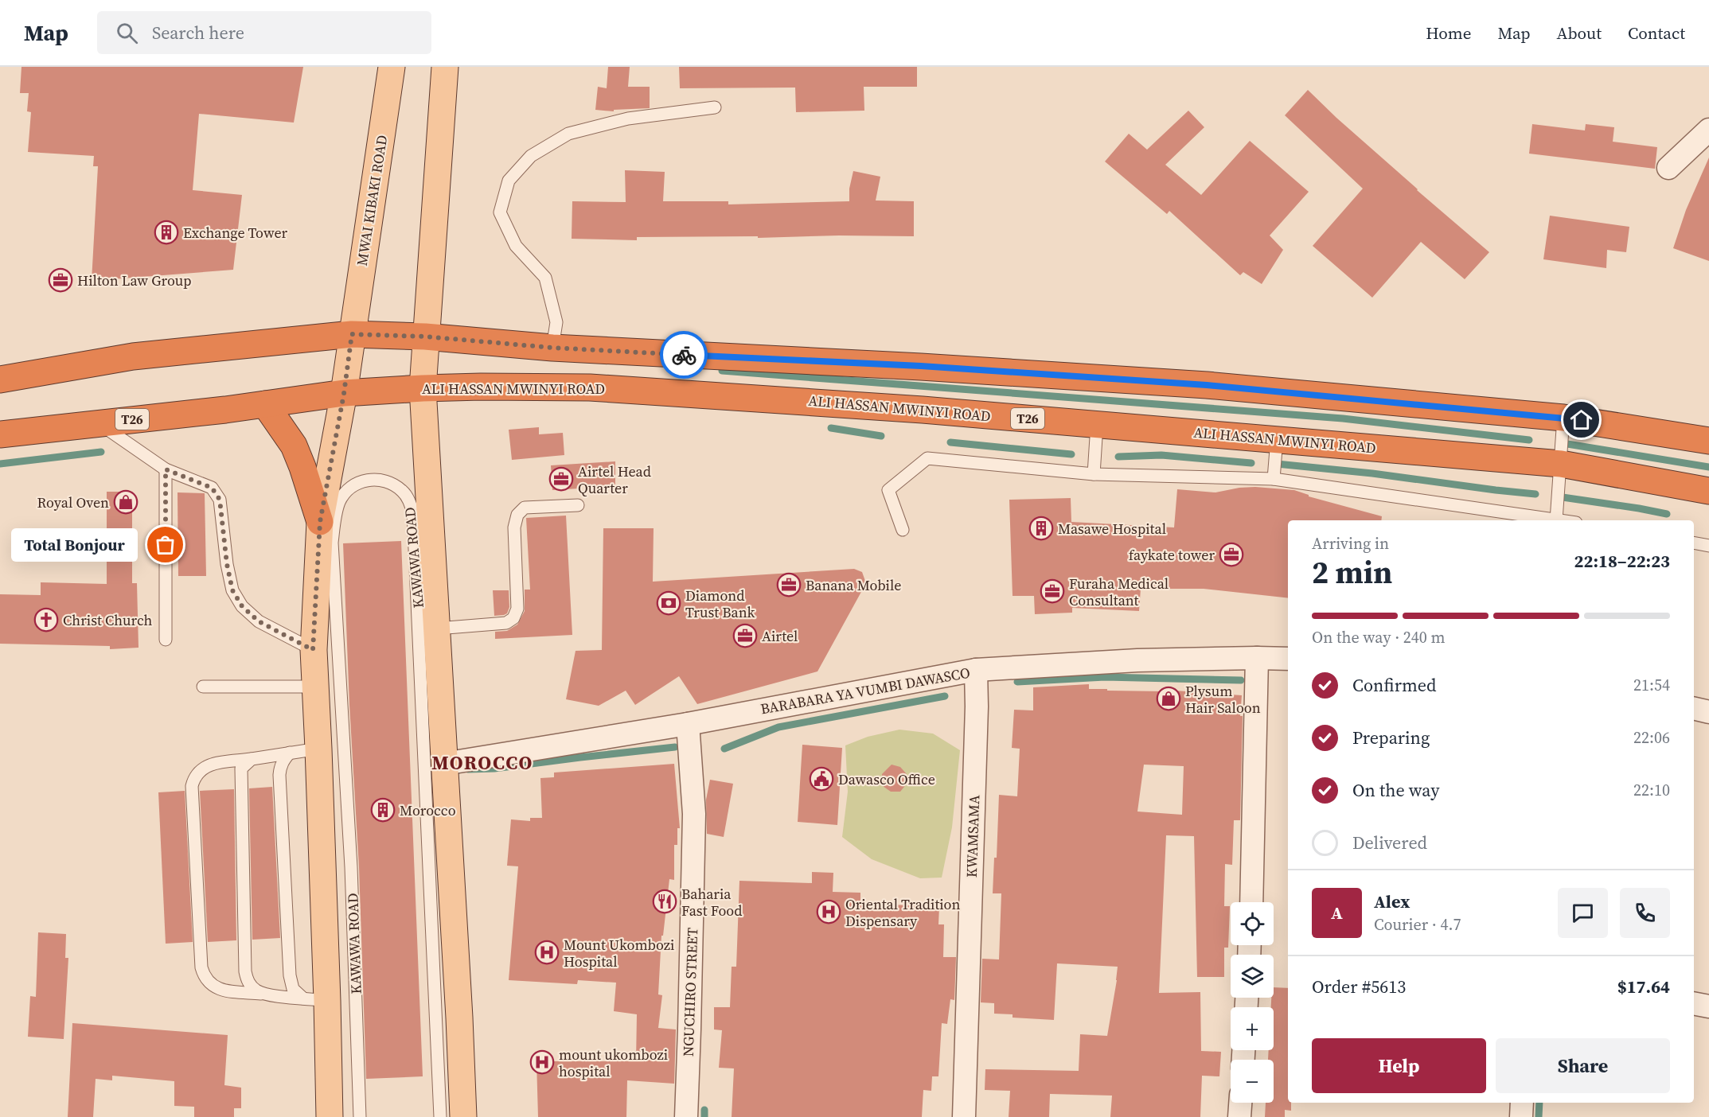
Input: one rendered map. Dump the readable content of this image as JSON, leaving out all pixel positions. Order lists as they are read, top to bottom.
{
  "streets": {
    "highway": ["ALI HASSAN MWINYI ROAD", "T26"],
    "main road": ["MWAI KIBAKI ROAD", "KAWAWA ROAD"],
    "street": ["BARABARA YA VUMBI DAWASCO", "KWAMSAMA", "NGUCHIRO STREET"]
  },
  "crossings": [
    ["MWAI KIBAKI ROAD", "KAWAWA ROAD"],
    ["ALI HASSAN MWINYI ROAD", "T26"],
    ["ALI HASSAN MWINYI ROAD", "KAWAWA ROAD"],
    ["T26", "KAWAWA ROAD"],
    ["KAWAWA ROAD", "BARABARA YA VUMBI DAWASCO"],
    ["BARABARA YA VUMBI DAWASCO", "KWAMSAMA"],
    ["BARABARA YA VUMBI DAWASCO", "NGUCHIRO STREET"]
  ],
  "districts": ["MOROCCO"],
  "places": {
    "building": ["Exchange Tower", "Masawe Hospital", "Morocco"],
    "office": [
      "Hilton Law Group",
      "Airtel Head Quarter",
      "faykate tower",
      "Banana Mobile",
      "Furaha Medical Consultant",
      "Airtel"
    ],
    "shop": ["Royal Oven", "Plysum Hair Saloon"],
    "other": ["Total Bonjour"],
    "bank": ["Diamond Trust Bank"],
    "church": ["Christ Church"],
    "public building": ["Dawasco Office"],
    "restaurant": ["Baharia Fast Food"],
    "hospital": ["Oriental Tradition Dispensary", "Mount Ukombozi Hospital", "mount ukombozi hospital"]
  },
  "page": {
    "header": "Map",
    "search": "Search here",
    "nav": [
      "Home",
      "Map",
      "About",
      "Contact"
    ],
    "heading": ["2 min", "Arriving in", "22:18–22:23"],
    "panel": [
      "Alex",
      "Courier · 4.7",
      "Order #5613",
      "$17.64"
    ],
    "bubble": "Total Bonjour",
    "bar": "On the way · 240 m",
    "list": [
      ["Confirmed", "21:54"],
      ["Preparing", "22:06"],
      ["On the way", "22:10"],
      "Delivered"
    ],
    "round": "A",
    "map_buttons": ["+", "−"],
    "buttons": ["Help", "Share"]
  }
}
